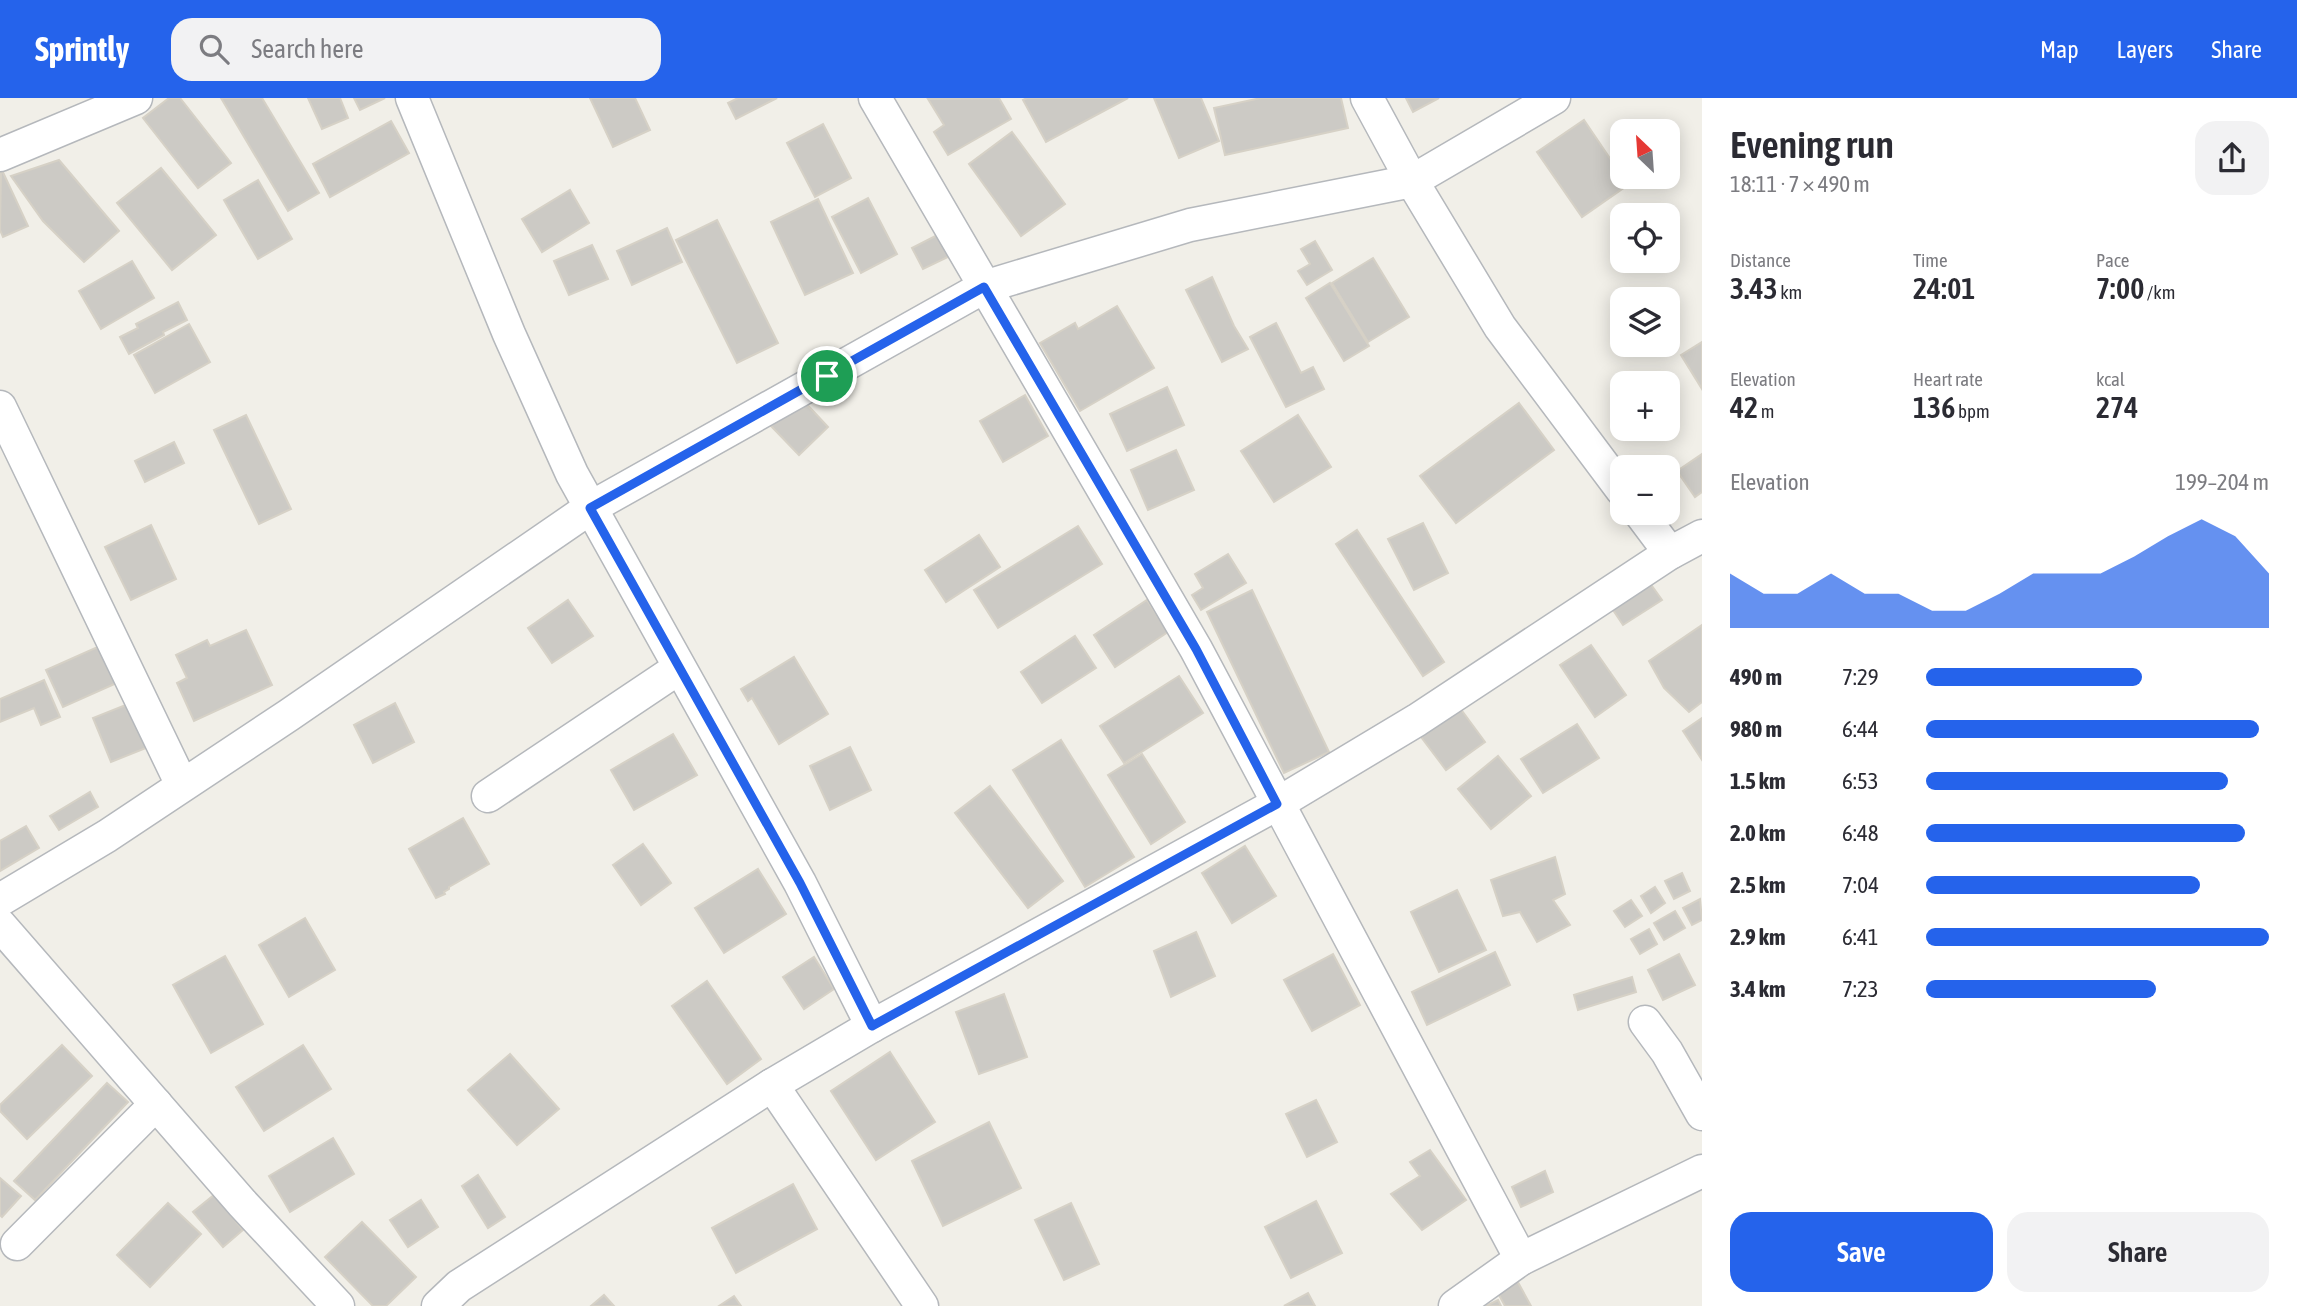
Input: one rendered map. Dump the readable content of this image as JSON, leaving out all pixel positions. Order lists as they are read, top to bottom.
{
  "north": "top left",
  "page": {
    "header": "Sprintly",
    "search": "Search here",
    "nav": ["Map", "Layers", "Share"],
    "heading": ["Evening run", "18:11 · 7 × 490 m"],
    "map_buttons": ["+", "−"],
    "stats": [
      ["Distance", "3.43 km"],
      ["Time", "24:01"],
      ["Pace", "7:00 /km"],
      ["Elevation", "42 m"],
      ["Heart rate", "136 bpm"],
      ["kcal", "274"]
    ],
    "chart": ["Elevation", "199–204 m"],
    "list": [
      {
        "name": "490 m",
        "note": "7:29"
      },
      {
        "name": "980 m",
        "note": "6:44"
      },
      {
        "name": "1.5 km",
        "note": "6:53"
      },
      {
        "name": "2.0 km",
        "note": "6:48"
      },
      {
        "name": "2.5 km",
        "note": "7:04"
      },
      {
        "name": "2.9 km",
        "note": "6:41"
      },
      {
        "name": "3.4 km",
        "note": "7:23"
      }
    ],
    "buttons": ["Save", "Share"]
  }
}
